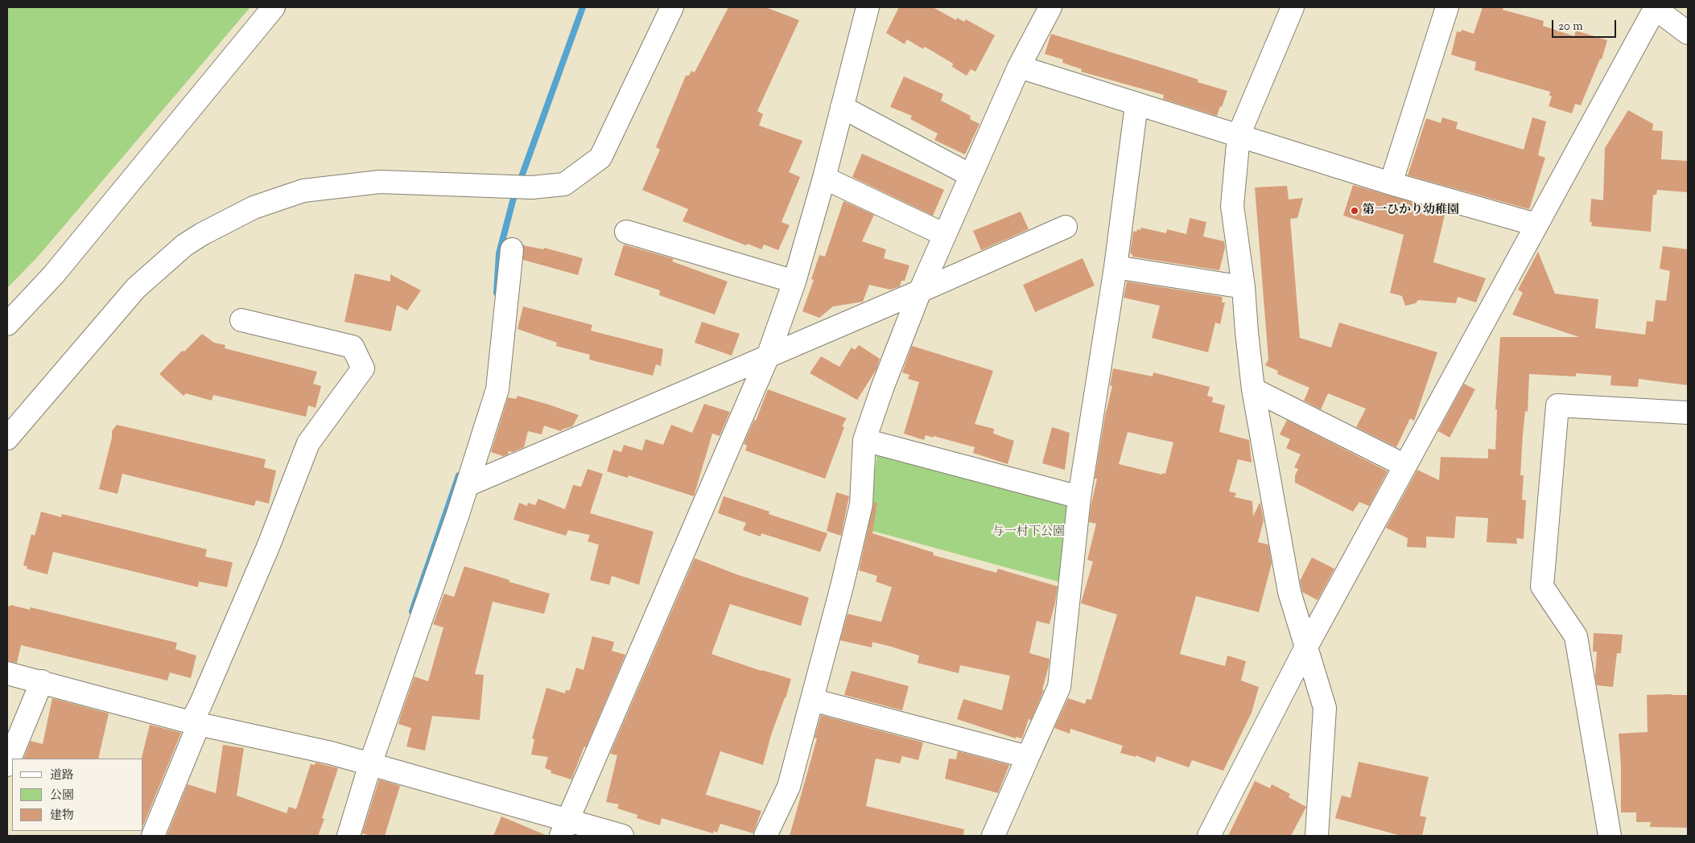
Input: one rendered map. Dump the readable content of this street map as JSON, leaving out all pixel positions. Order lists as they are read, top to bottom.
{
  "parks": ["与一村下公園"],
  "places": ["第一ひかり幼稚園"],
  "legend": ["道路", "公園", "建物"],
  "scale_bar": "20 m"
}
